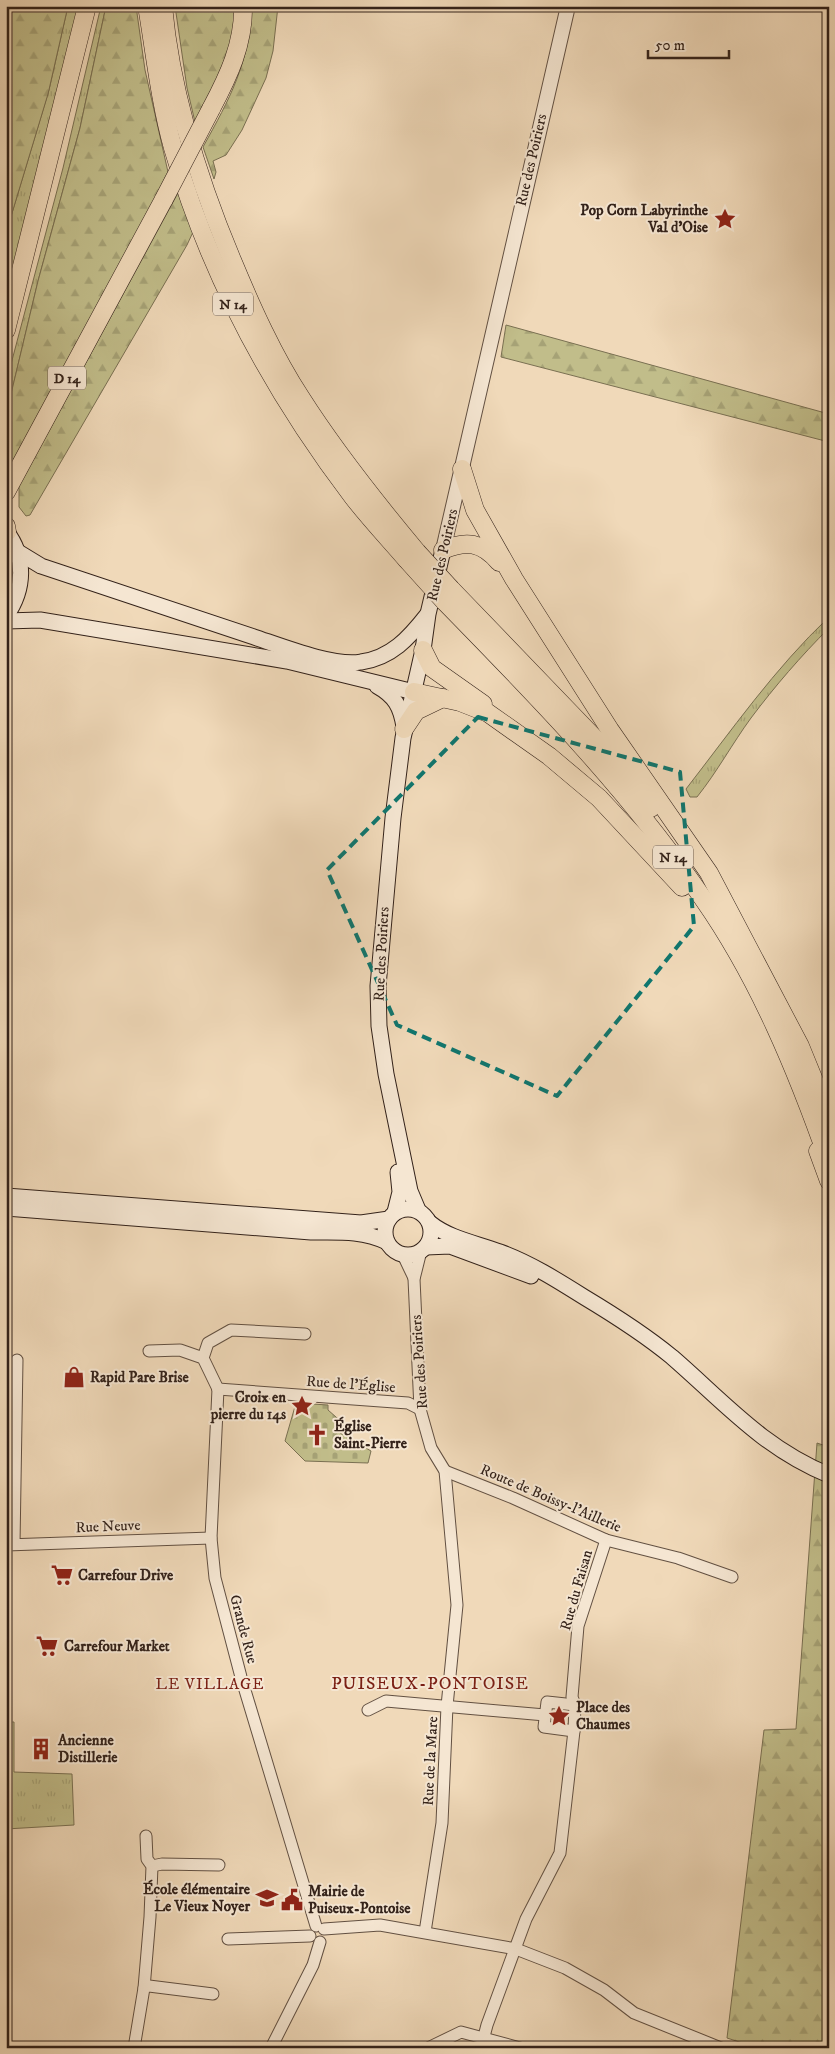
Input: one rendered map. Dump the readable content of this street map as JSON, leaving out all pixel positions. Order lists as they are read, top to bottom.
{
  "streets": {
    "highway": ["N 14", "D 14"],
    "main road": ["Rue des Poiriers"],
    "street": [
      "Rue de l'Église",
      "Route de Boissy-l'Aillerie",
      "Rue Neuve",
      "Rue du Faisan",
      "Grande Rue",
      "Rue de la Mare"
    ]
  },
  "crossings": [
    ["Rue des Poiriers", "Rue de l'Église"],
    ["Rue des Poiriers", "Route de Boissy-l'Aillerie"],
    ["Rue des Poiriers", "Rue de la Mare"],
    ["Rue de l'Église", "Grande Rue"],
    ["Route de Boissy-l'Aillerie", "Rue du Faisan"],
    ["Route de Boissy-l'Aillerie", "Rue de la Mare"],
    ["Rue Neuve", "Grande Rue"]
  ],
  "districts": ["LE VILLAGE", "PUISEUX-PONTOISE"],
  "places": {
    "place": ["Pop Corn Labyrinthe Val d'Oise", "Croix en pierre du 14s", "Place des Chaumes"],
    "shop": ["Rapid Pare Brise"],
    "church": ["Église Saint-Pierre"],
    "supermarket": ["Carrefour Drive", "Carrefour Market"],
    "building": ["Ancienne Distillerie"],
    "school or university": ["École élémentaire Le Vieux Noyer"],
    "public building": ["Mairie de Puiseux-Pontoise"]
  },
  "scale_bar": "50 m"
}
